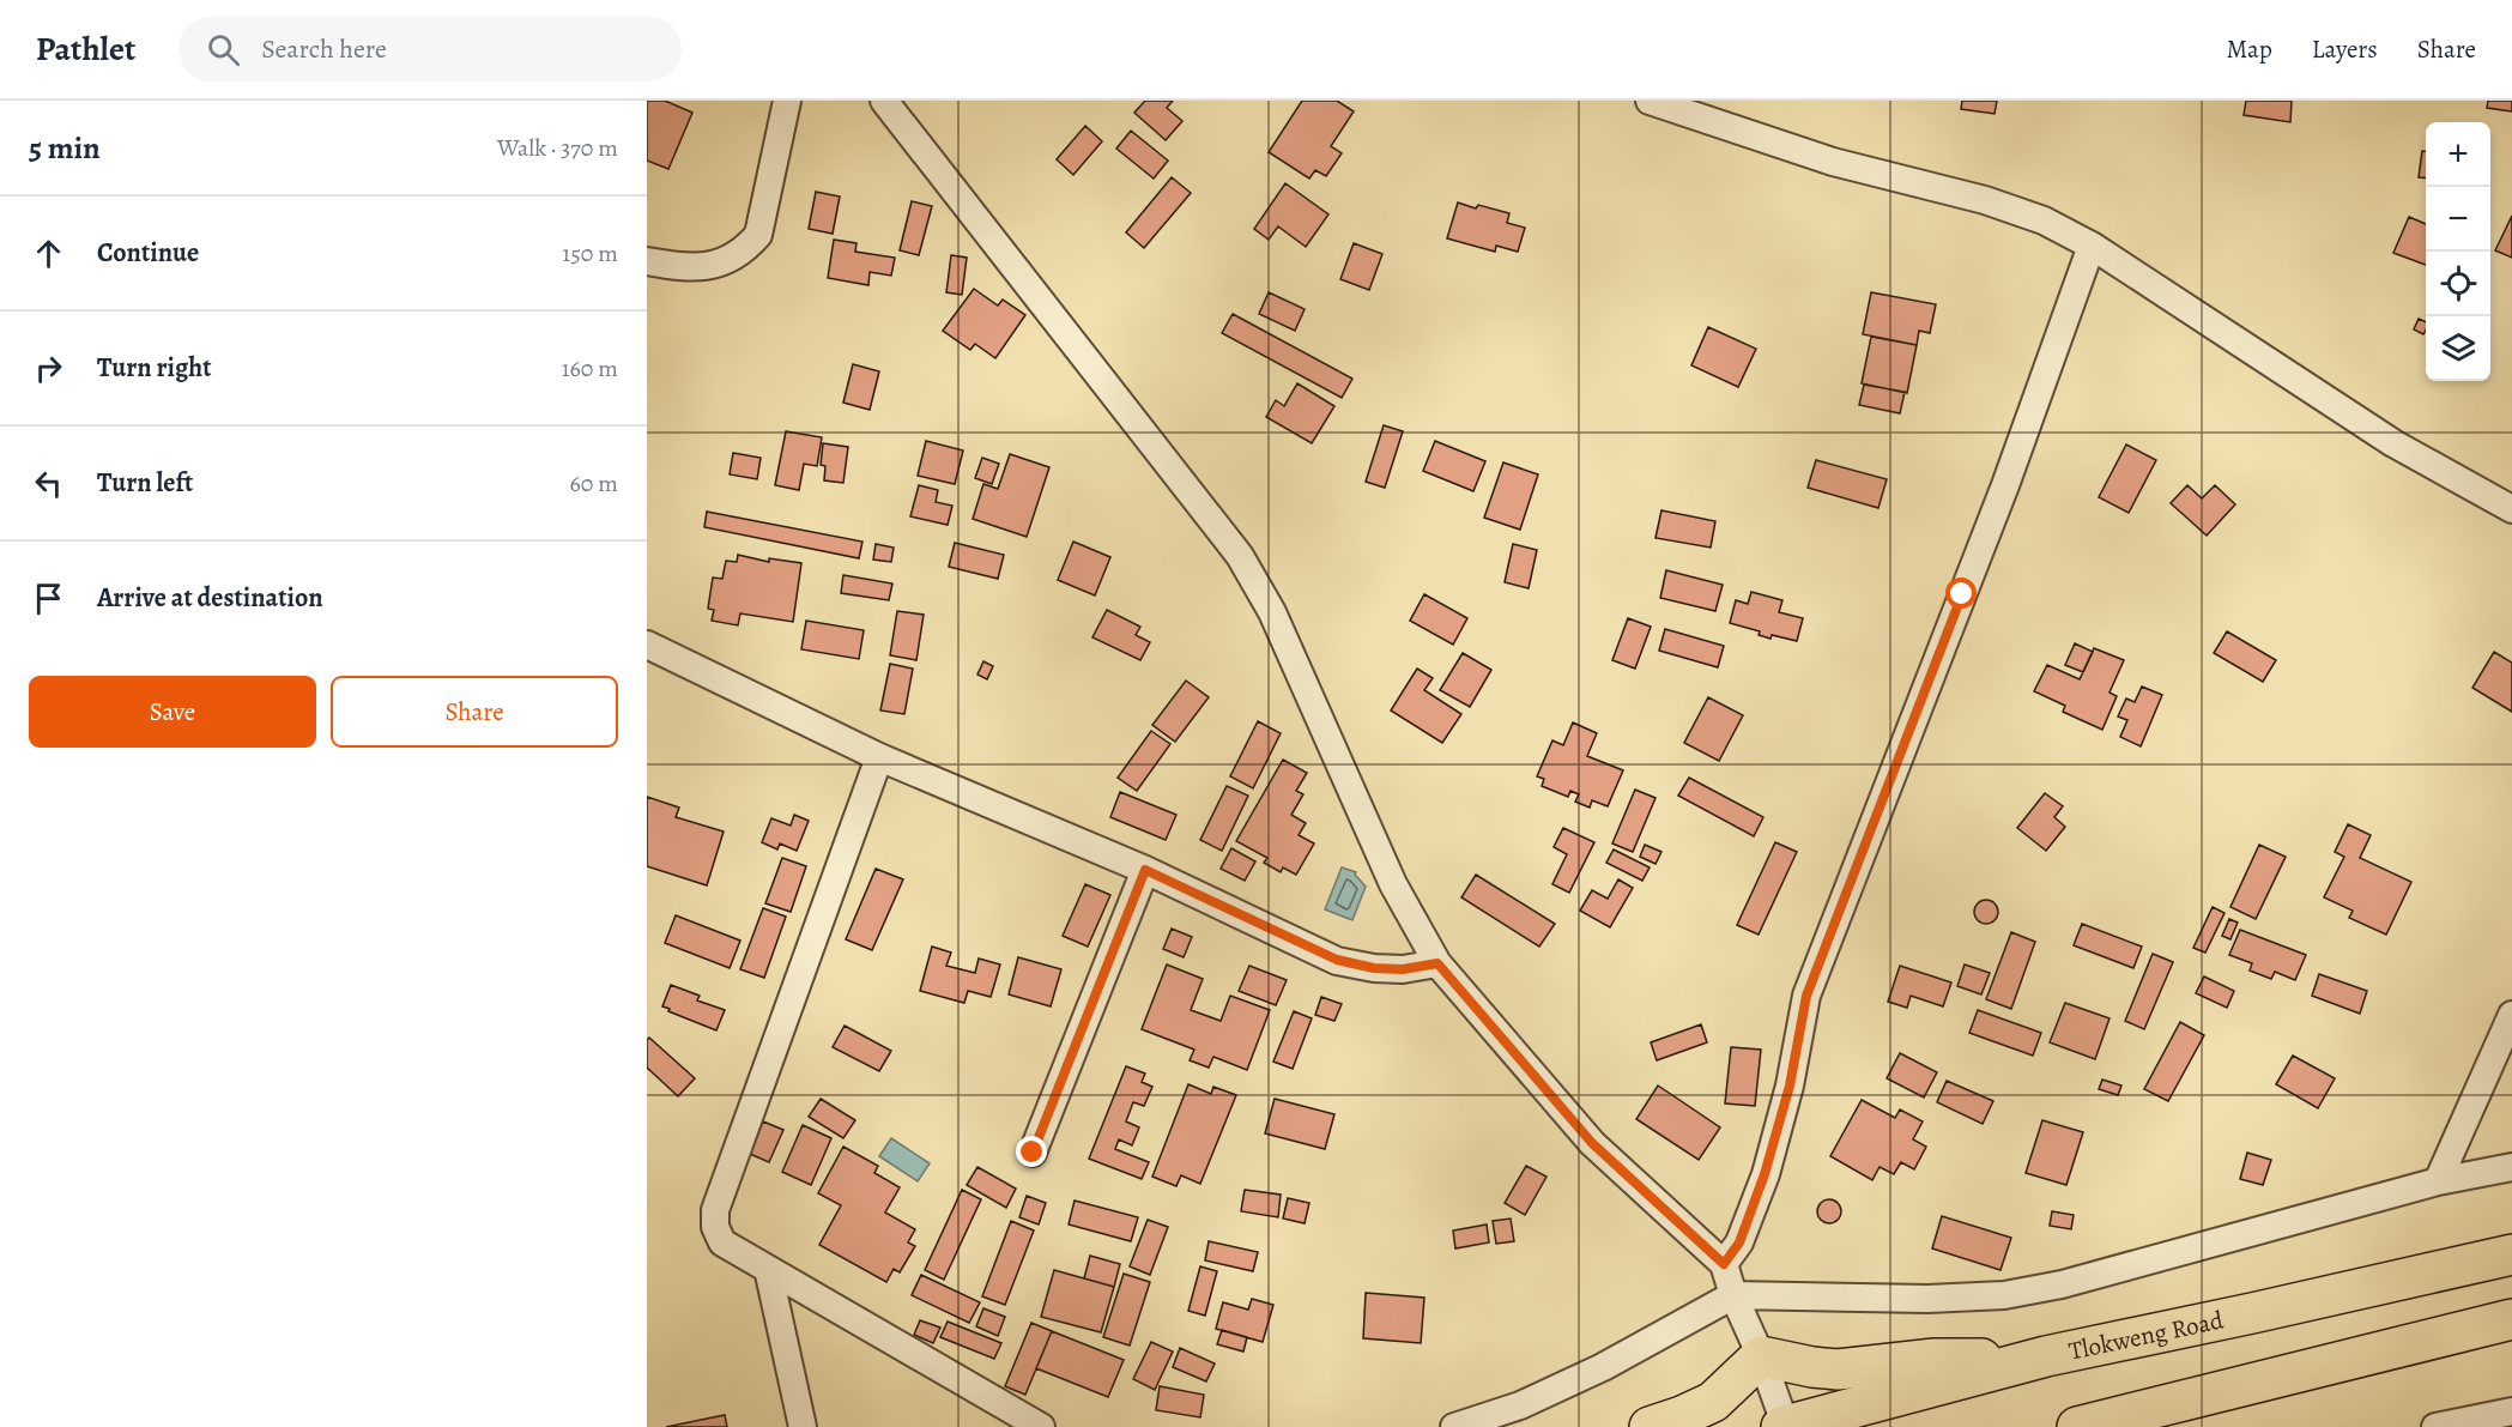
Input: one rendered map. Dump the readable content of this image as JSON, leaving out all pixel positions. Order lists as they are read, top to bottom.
{
  "streets": {
    "main road": ["Tlokweng Road"]
  },
  "page": {
    "header": "Pathlet",
    "search": "Search here",
    "nav": ["Map", "Layers", "Share"],
    "heading": ["5 min", "Walk · 370 m"],
    "map_buttons": ["+", "−"],
    "list": [
      ["Continue", "150 m"],
      ["Turn right", "160 m"],
      ["Turn left", "60 m"],
      "Arrive at destination"
    ],
    "buttons": ["Save", "Share"]
  }
}
